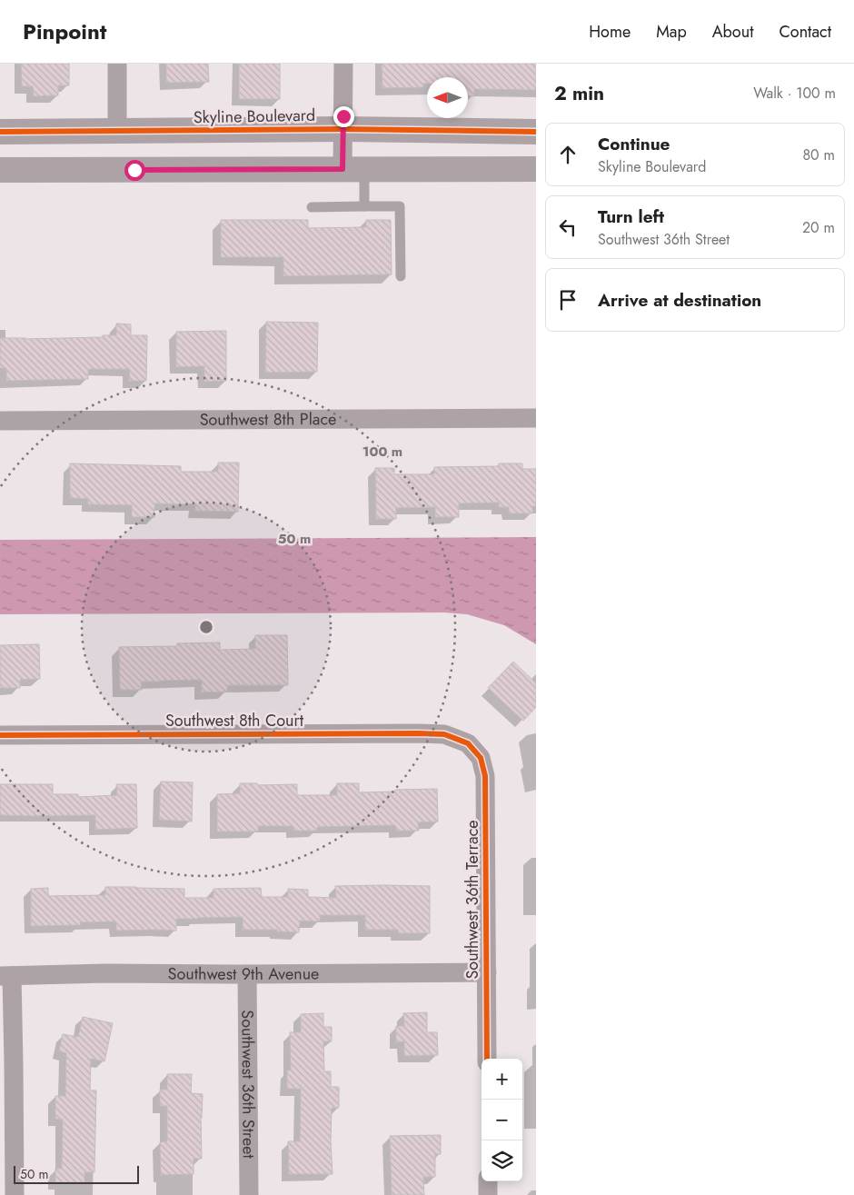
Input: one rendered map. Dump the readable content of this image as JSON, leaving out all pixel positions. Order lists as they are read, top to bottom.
{
  "streets": {
    "street": [
      "Skyline Boulevard",
      "Southwest 8th Place",
      "Southwest 8th Court",
      "Southwest 36th Terrace",
      "Southwest 9th Avenue",
      "Southwest 36th Street"
    ]
  },
  "crossings": [
    ["Southwest 8th Court", "Southwest 36th Terrace"],
    ["Southwest 36th Terrace", "Southwest 9th Avenue"],
    ["Southwest 9th Avenue", "Southwest 36th Street"]
  ],
  "scale_bar": "50 m",
  "north": "left",
  "page": {
    "header": "Pinpoint",
    "nav": [
      "Home",
      "Map",
      "About",
      "Contact"
    ],
    "heading": ["2 min", "Walk · 100 m"],
    "list": [
      ["Continue", "Skyline Boulevard", "80 m"],
      ["Turn left", "Southwest 36th Street", "20 m"],
      "Arrive at destination"
    ],
    "map_buttons": ["+", "−"],
    "scale": "50 m"
  },
  "rings": ["100 m", "50 m"]
}
